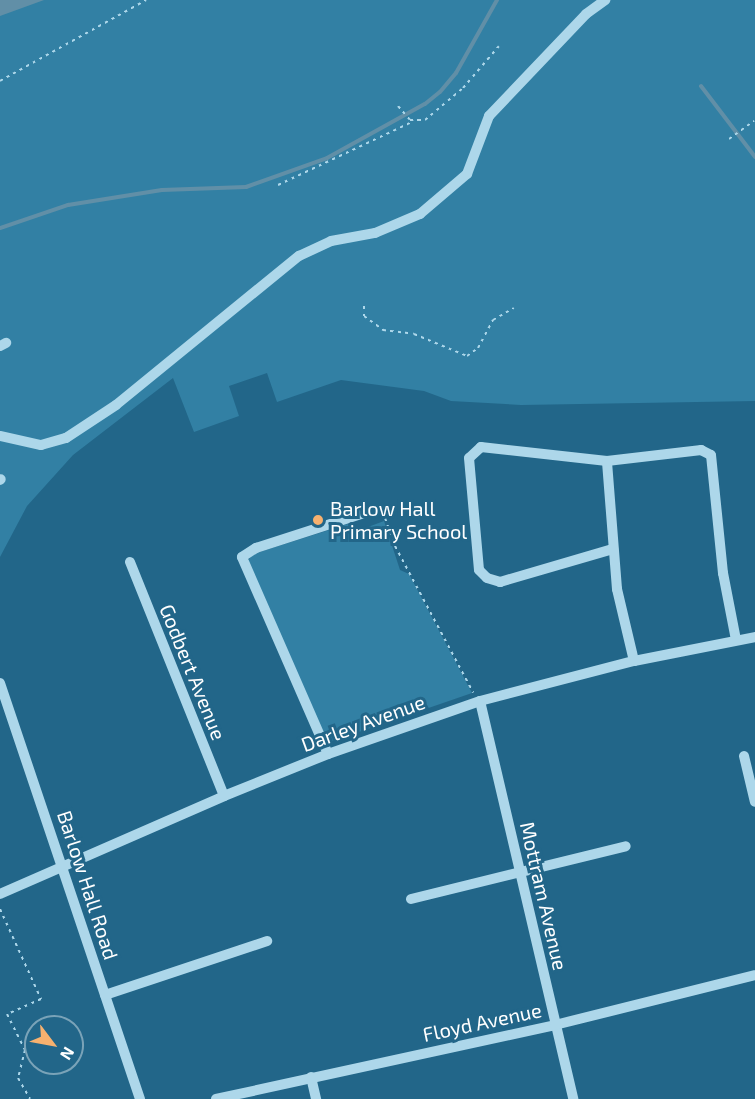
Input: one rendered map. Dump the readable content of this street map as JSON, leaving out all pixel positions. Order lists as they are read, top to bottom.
{
  "streets": {
    "street": [
      "Godbert Avenue",
      "Darley Avenue",
      "Barlow Hall Road",
      "Mottram Avenue",
      "Floyd Avenue"
    ]
  },
  "crossings": [
    ["Godbert Avenue", "Darley Avenue"],
    ["Darley Avenue", "Barlow Hall Road"],
    ["Darley Avenue", "Mottram Avenue"],
    ["Mottram Avenue", "Floyd Avenue"]
  ],
  "places": ["Barlow Hall Primary School"],
  "north": "bottom right"
}
